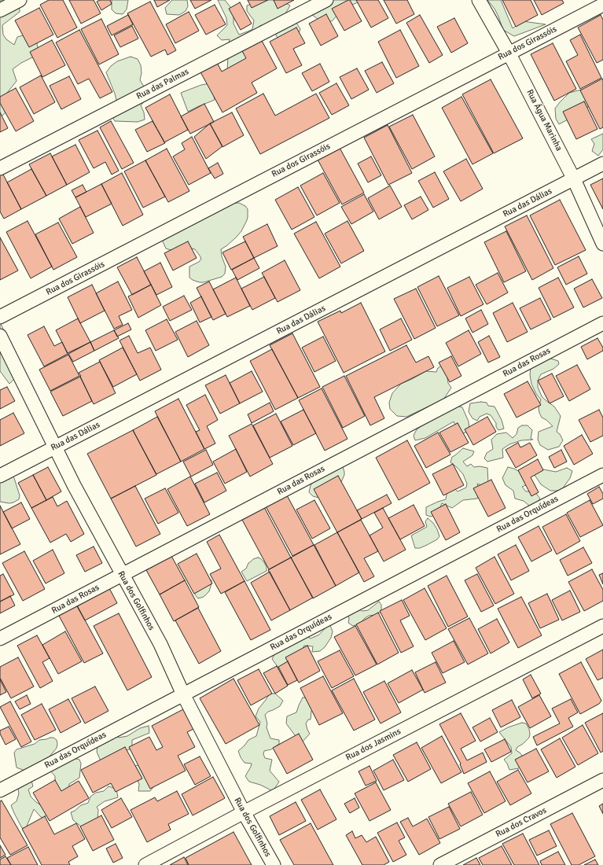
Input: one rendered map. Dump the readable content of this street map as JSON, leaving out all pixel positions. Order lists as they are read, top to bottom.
{
  "streets": {
    "street": [
      "Rua dos Girassóis",
      "Rua das Palmas",
      "Rua Água Marinha",
      "Rua das Dálias",
      "Rua das Rosas",
      "Rua das Orquídeas",
      "Rua dos Golfinhos",
      "Rua dos Jasmins",
      "Rua dos Cravos"
    ]
  },
  "crossings": [
    ["Rua dos Girassóis", "Rua Água Marinha"],
    ["Rua Água Marinha", "Rua das Dálias"],
    ["Rua das Dálias", "Rua dos Golfinhos"],
    ["Rua das Rosas", "Rua dos Golfinhos"],
    ["Rua das Orquídeas", "Rua dos Golfinhos"],
    ["Rua dos Golfinhos", "Rua dos Jasmins"]
  ]
}
